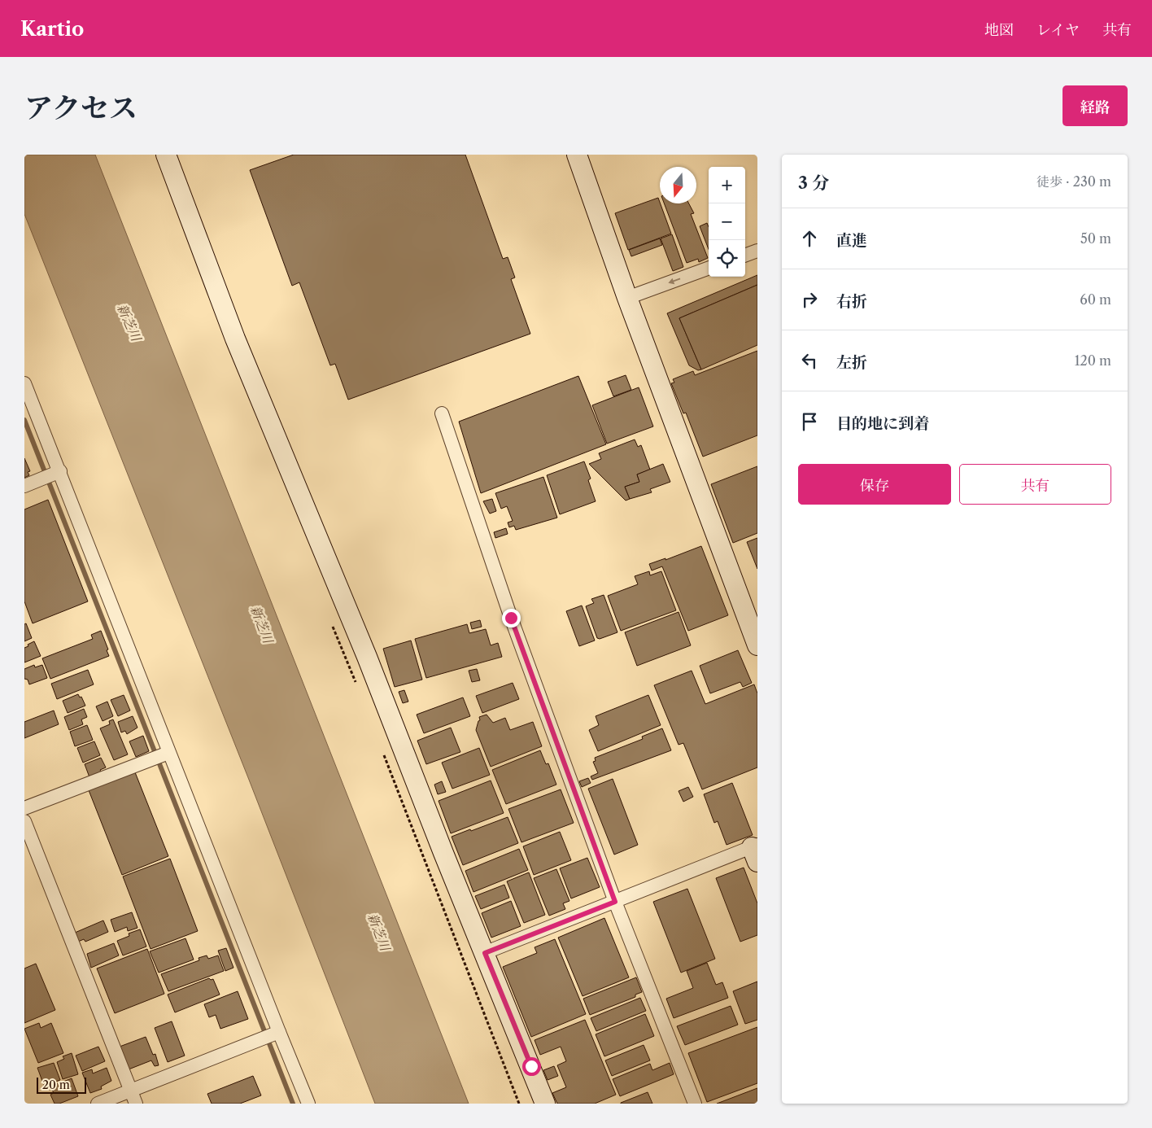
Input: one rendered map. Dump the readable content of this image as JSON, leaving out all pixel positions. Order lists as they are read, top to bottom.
{
  "water": ["新芝川"],
  "scale_bar": "20 m",
  "north": "bottom",
  "page": {
    "header": "Kartio",
    "nav": ["地図", "レイヤ", "共有"],
    "title": "アクセス",
    "buttons": [
      "経路",
      ["保存", "共有"]
    ],
    "heading": ["3 分", "徒歩 · 230 m"],
    "map_buttons": ["+", "−"],
    "list": [
      ["直進", "50 m"],
      ["右折", "60 m"],
      ["左折", "120 m"],
      "目的地に到着"
    ],
    "scale": "20 m"
  }
}
